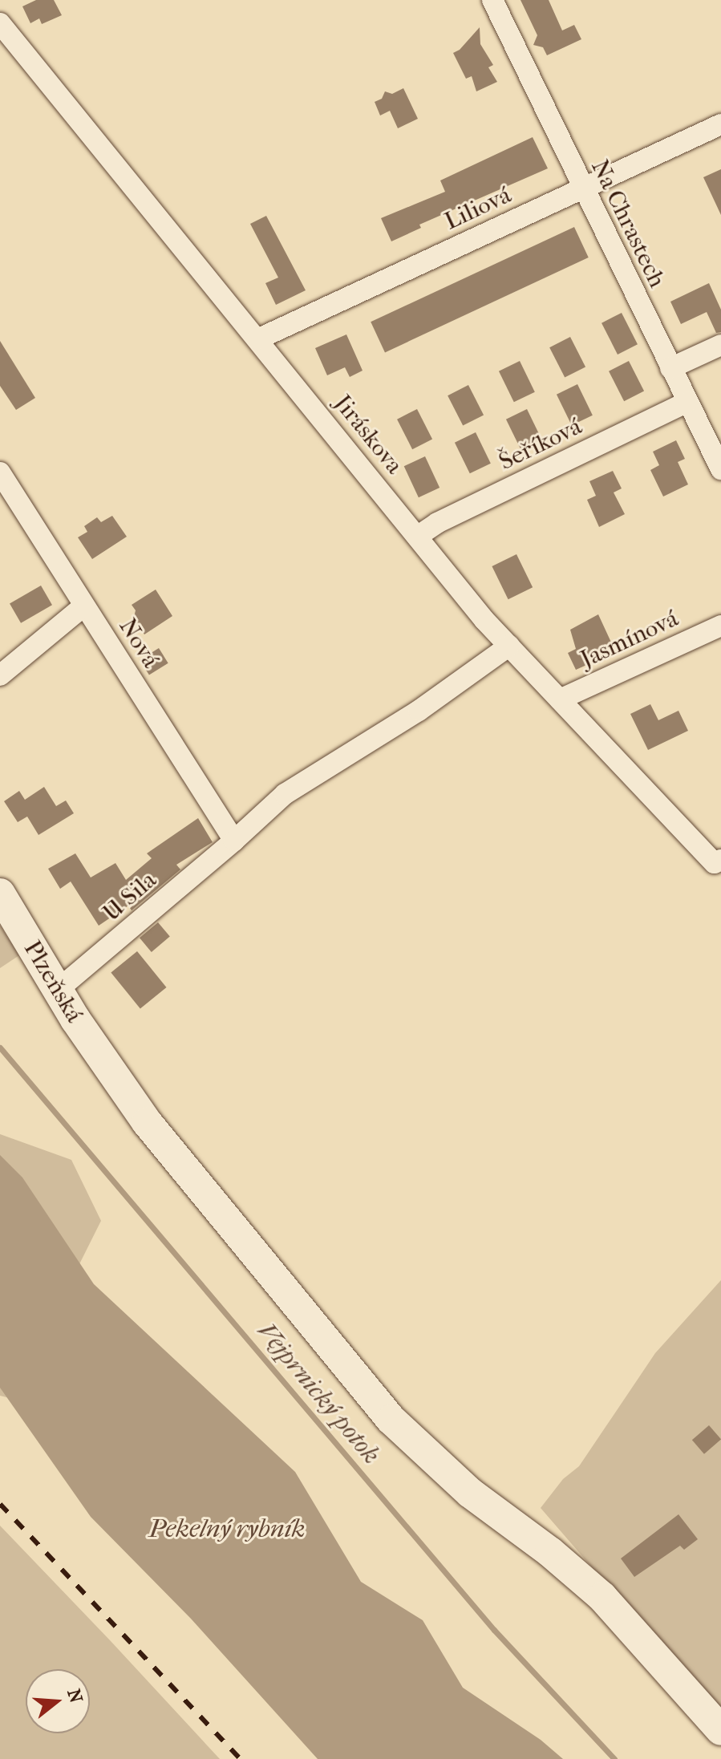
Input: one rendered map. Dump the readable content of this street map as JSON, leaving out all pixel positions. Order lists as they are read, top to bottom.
{
  "streets": {
    "main road": ["Plzeňská"],
    "street": [
      "Liliová",
      "Na Chrastech",
      "Jiráskova",
      "Šeříková",
      "Jasmínová",
      "Nová",
      "U Sila"
    ]
  },
  "crossings": [
    ["Liliová", "Na Chrastech"],
    ["Liliová", "Jiráskova"],
    ["Na Chrastech", "Šeříková"],
    ["Jiráskova", "Šeříková"],
    ["Jiráskova", "Jasmínová"],
    ["Jiráskova", "U Sila"],
    ["Nová", "U Sila"],
    ["U Sila", "Plzeňská"]
  ],
  "water": ["Vejprnický potok", "Pekelný rybník"],
  "north": "right"
}
